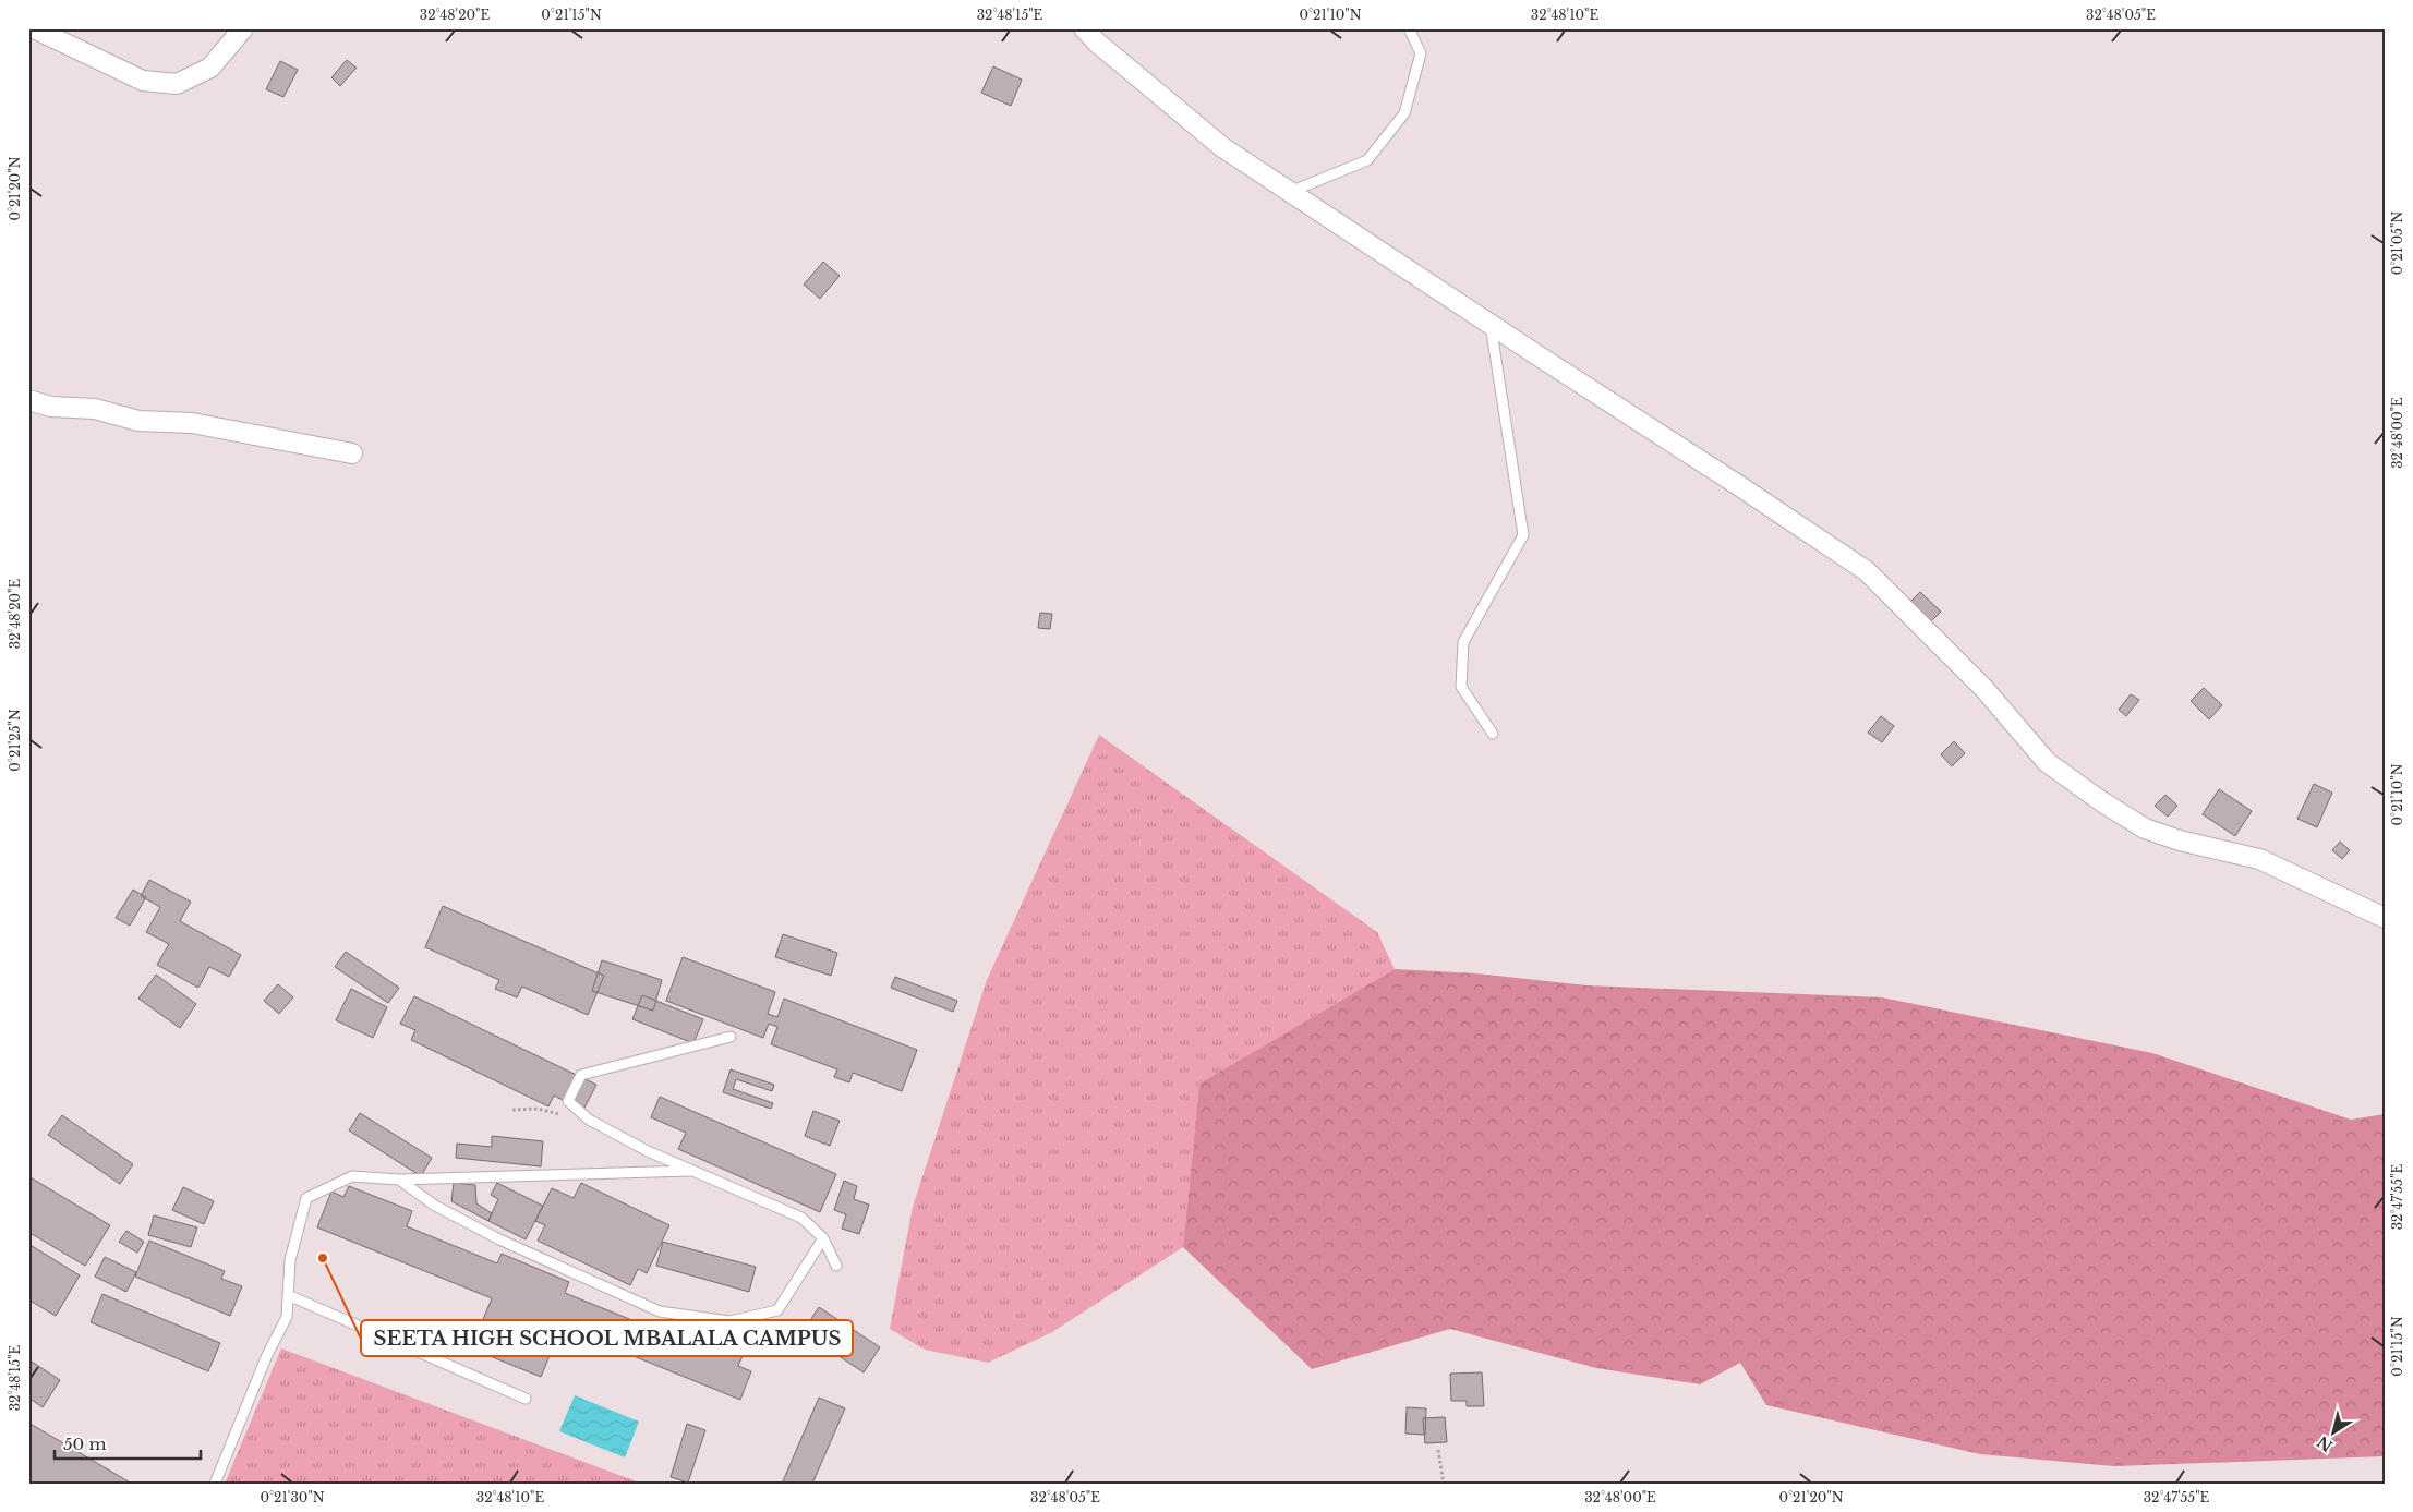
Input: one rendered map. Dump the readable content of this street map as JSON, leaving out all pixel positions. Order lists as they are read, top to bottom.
{
  "places": ["SEETA HIGH SCHOOL MBALALA CAMPUS"],
  "scale_bar": "50 m",
  "north": "bottom left",
  "coordinates": [
    "32°48'20\"E",
    "0°21'15\"N",
    "32°48'15\"E",
    "0°21'10\"N",
    "32°48'10\"E",
    "32°48'05\"E",
    "0°21'20\"N",
    "0°21'05\"N",
    "32°48'00\"E",
    "0°21'25\"N",
    "32°47'55\"E",
    "0°21'30\"N"
  ]
}
